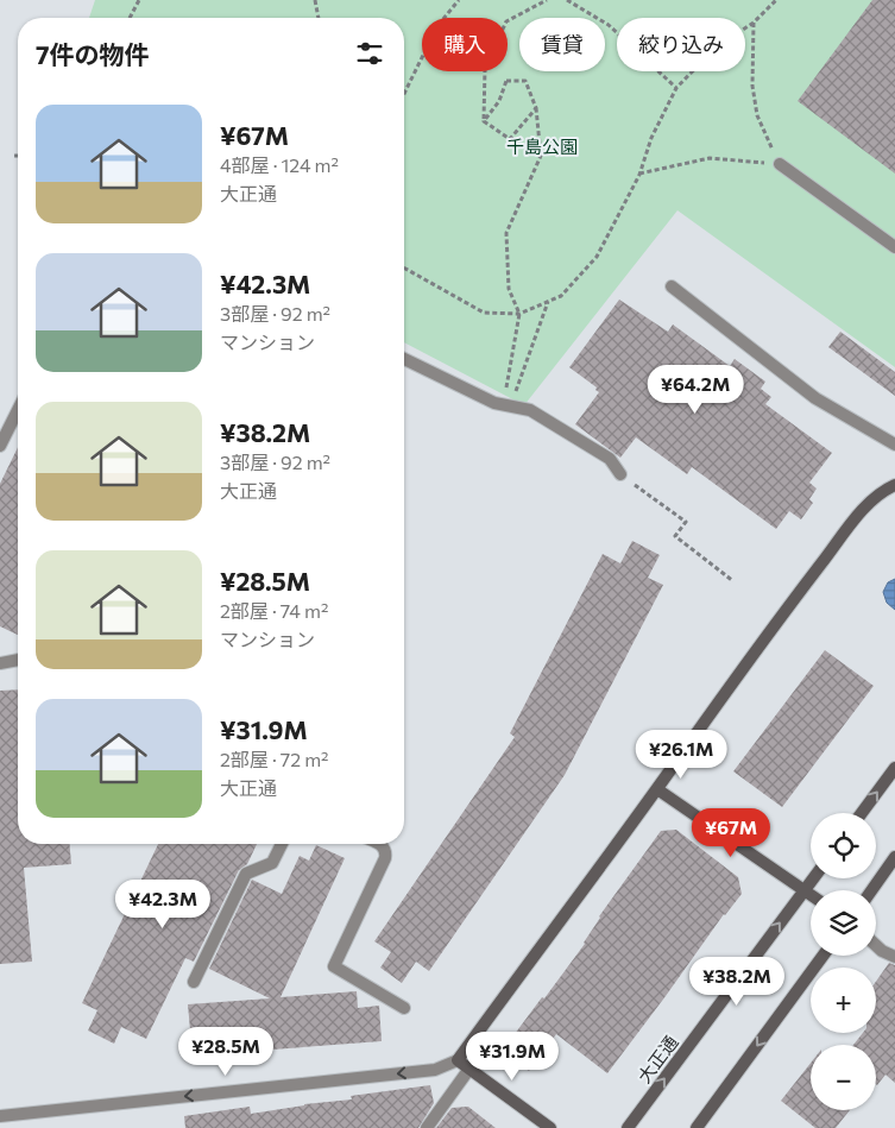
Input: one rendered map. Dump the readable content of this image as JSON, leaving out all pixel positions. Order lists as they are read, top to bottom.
{
  "streets": {
    "street": ["大正通"]
  },
  "parks": ["千島公園"],
  "page": {
    "chip": ["購入", "賃貸", "絞り込み"],
    "heading": "7件の物件",
    "list": [
      {
        "name": "¥67M",
        "note": "4部屋 · 124 m² · 大正通"
      },
      {
        "name": "¥42.3M",
        "note": "3部屋 · 92 m² · マンション"
      },
      {
        "name": "¥38.2M",
        "note": "3部屋 · 92 m² · 大正通"
      },
      {
        "name": "¥28.5M",
        "note": "2部屋 · 74 m² · マンション"
      },
      {
        "name": "¥31.9M",
        "note": "2部屋 · 72 m² · 大正通"
      }
    ],
    "price": [
      "¥64.2M",
      "¥26.1M",
      "¥67M",
      "¥42.3M",
      "¥38.2M",
      "¥28.5M",
      "¥31.9M"
    ],
    "map_buttons": ["+", "−"]
  }
}
